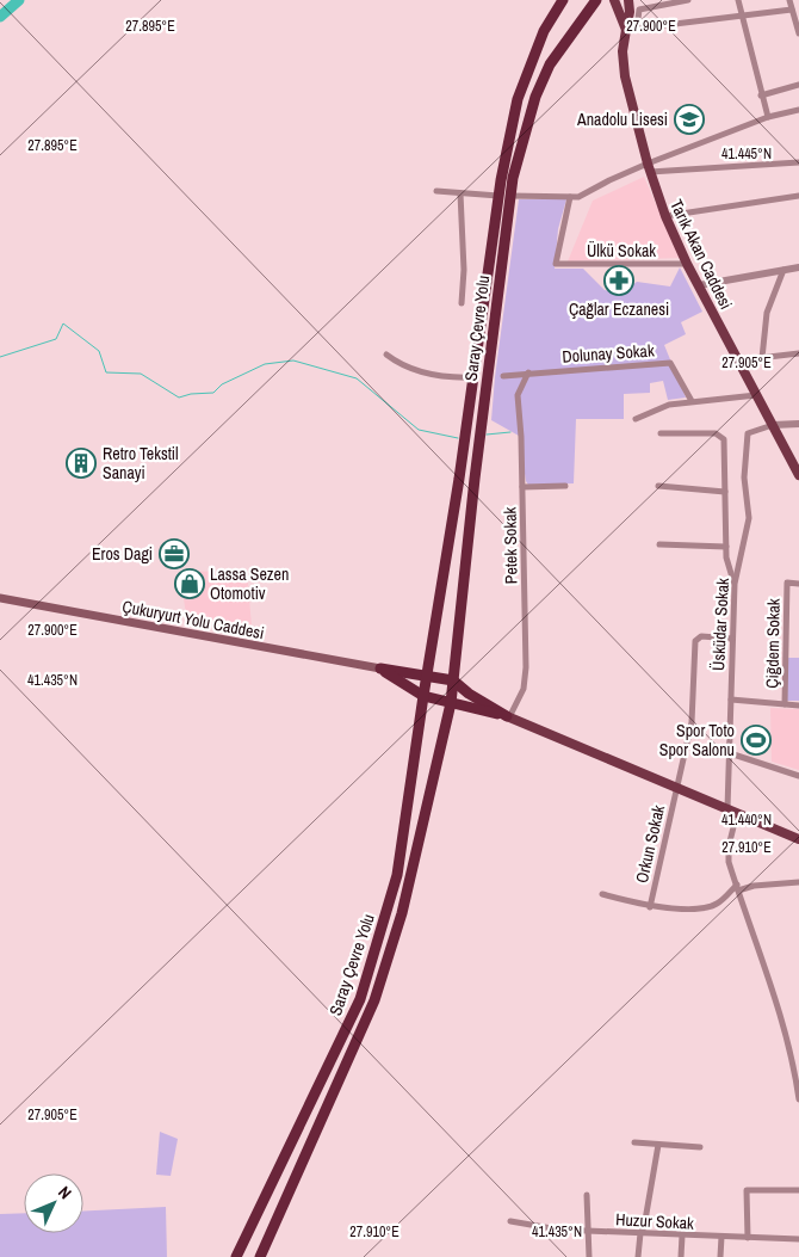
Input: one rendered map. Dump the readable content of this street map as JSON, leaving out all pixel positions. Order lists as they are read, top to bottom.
{
  "streets": {
    "highway": ["Saray Çevre Yolu"],
    "main road": ["Tarık Akan Caddesi", "Çukuryurt Yolu Caddesi"],
    "street": [
      "Ülkü Sokak",
      "Dolunay Sokak",
      "Petek Sokak",
      "Üsküdar Sokak",
      "Çiğdem Sokak",
      "Orkun Sokak",
      "Huzur Sokak"
    ]
  },
  "crossings": [
    ["Ülkü Sokak", "Tarık Akan Caddesi"],
    ["Tarık Akan Caddesi", "Üsküdar Sokak"],
    ["Dolunay Sokak", "Petek Sokak"],
    ["Üsküdar Sokak", "Orkun Sokak"]
  ],
  "places": {
    "school or university": ["Anadolu Lisesi"],
    "pharmacy": ["Çağlar Eczanesi"],
    "building": ["Retro Tekstil Sanayi"],
    "office": ["Eros Dagi"],
    "shop": ["Lassa Sezen Otomotiv"],
    "sports": ["Spor Toto Spor Salonu"]
  },
  "north": "top right",
  "coordinates": [
    "27.895°E",
    "27.900°E",
    "41.445°N",
    "27.905°E",
    "41.435°N",
    "41.440°N",
    "27.910°E"
  ]
}
